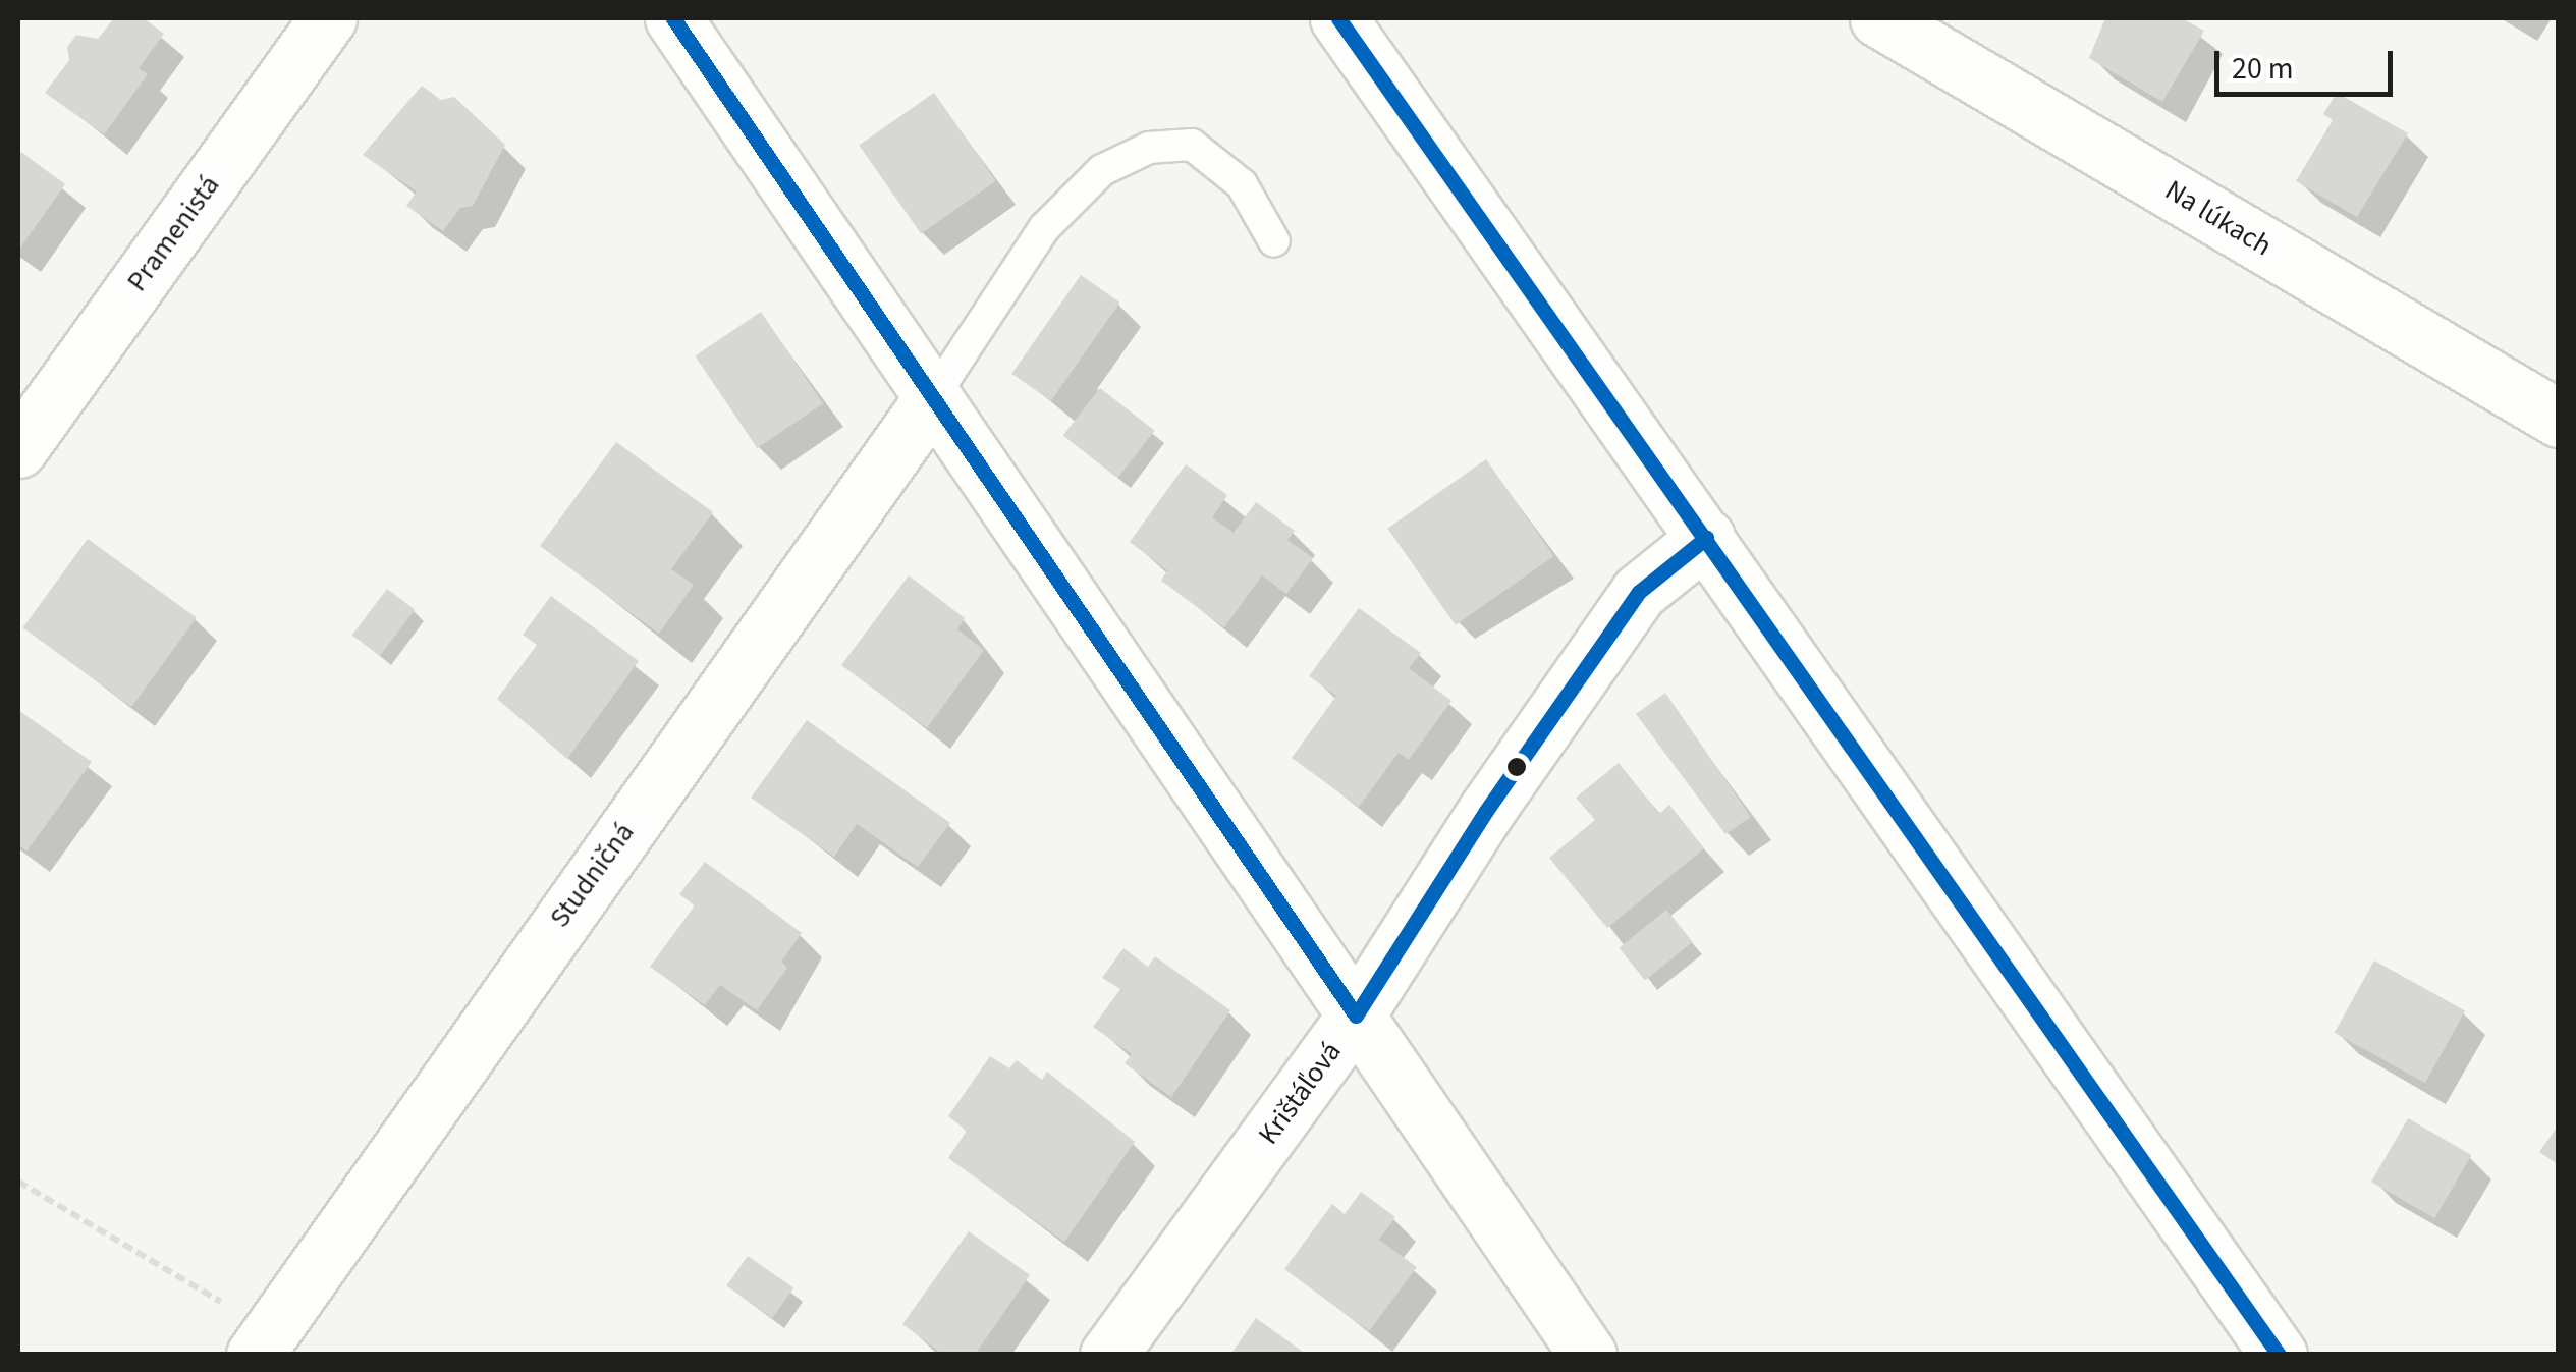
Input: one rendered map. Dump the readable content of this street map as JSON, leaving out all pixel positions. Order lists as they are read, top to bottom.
{
  "streets": {
    "street": [
      "Na lúkach",
      "Pramenistá",
      "Studničná",
      "Krištáľová"
    ]
  },
  "scale_bar": "20 m"
}
